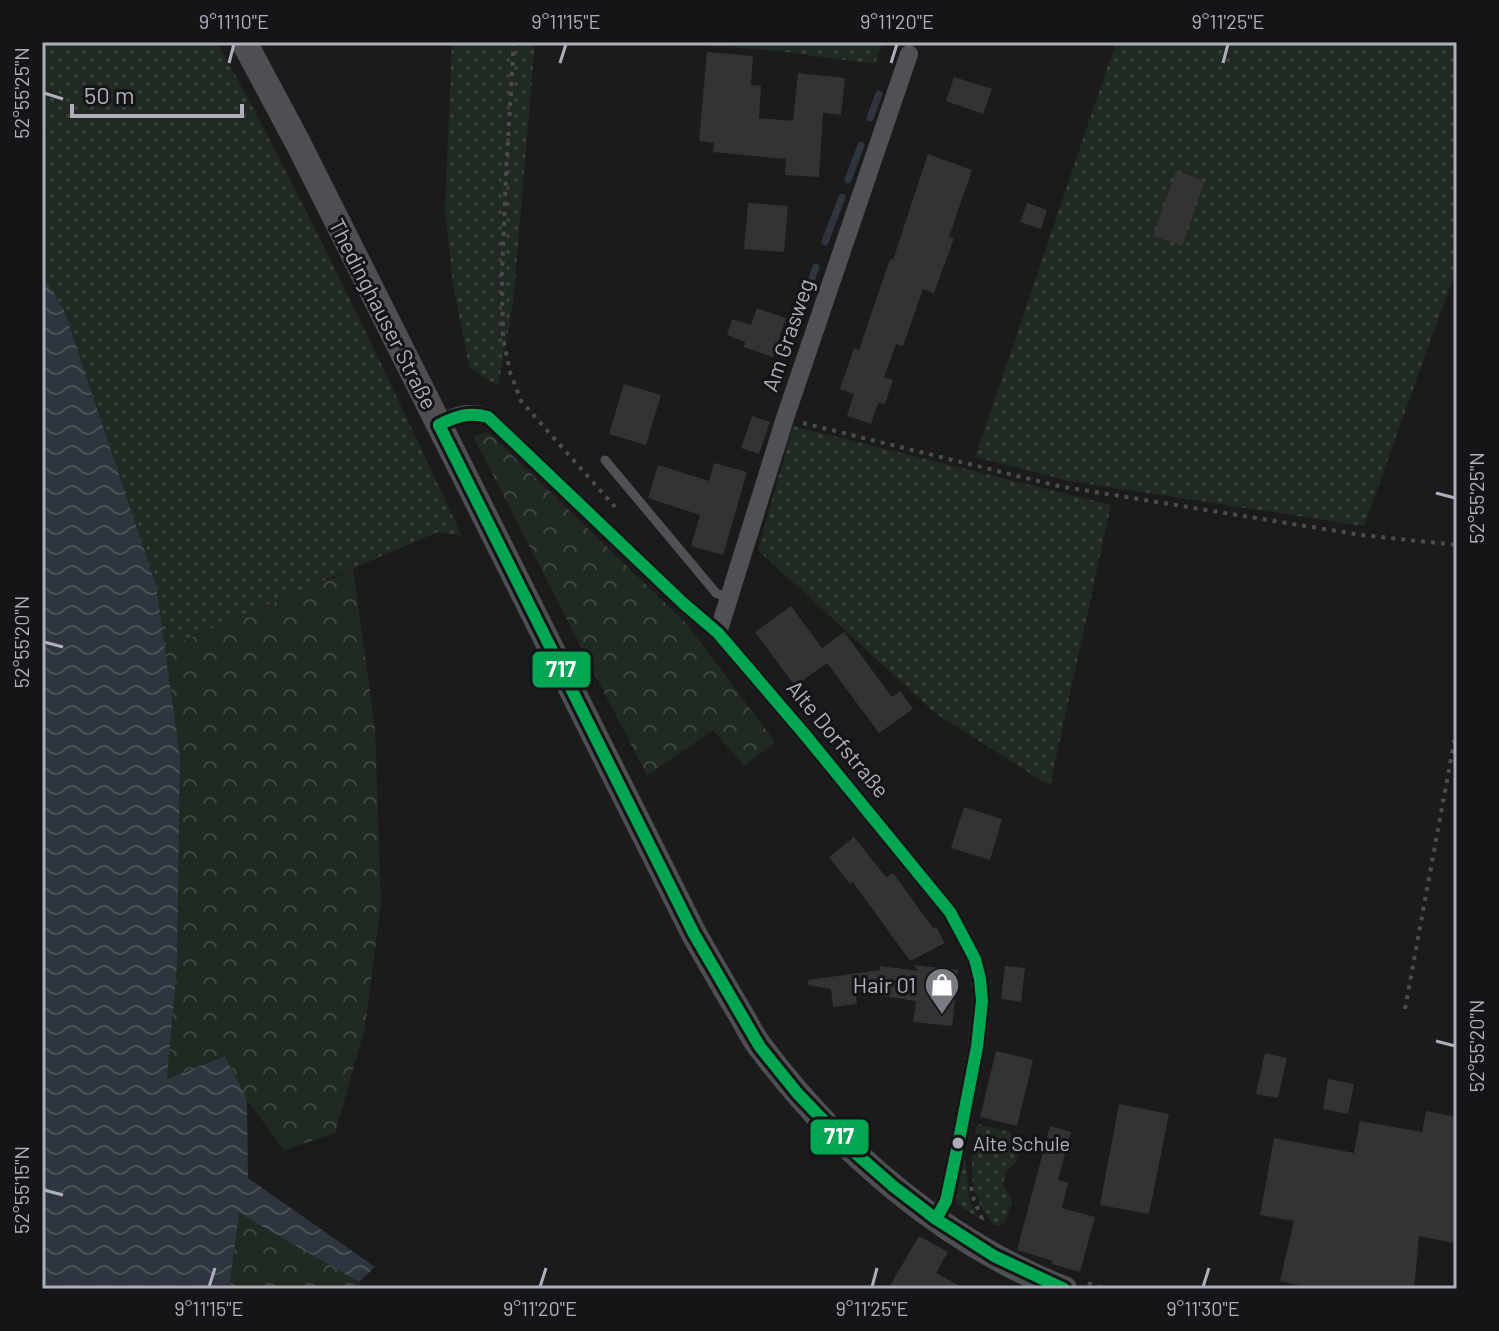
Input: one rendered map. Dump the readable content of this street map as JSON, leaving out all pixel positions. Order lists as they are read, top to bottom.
{
  "streets": {
    "main road": ["Thedinghauser Straße"],
    "street": ["Am Grasweg", "Alte Dorfstraße"]
  },
  "crossings": [
    ["Thedinghauser Straße", "Alte Dorfstraße"],
    ["Am Grasweg", "Alte Dorfstraße"]
  ],
  "places": {
    "shop": ["Hair 01"],
    "other": ["Alte Schule"]
  },
  "lines": ["transit line 717"],
  "scale_bar": "50 m",
  "coordinates": [
    "9°11'10\"E",
    "9°11'15\"E",
    "9°11'20\"E",
    "9°11'25\"E",
    "52°55'25\"N",
    "52°55'20\"N",
    "52°55'15\"N",
    "9°11'30\"E"
  ]
}
